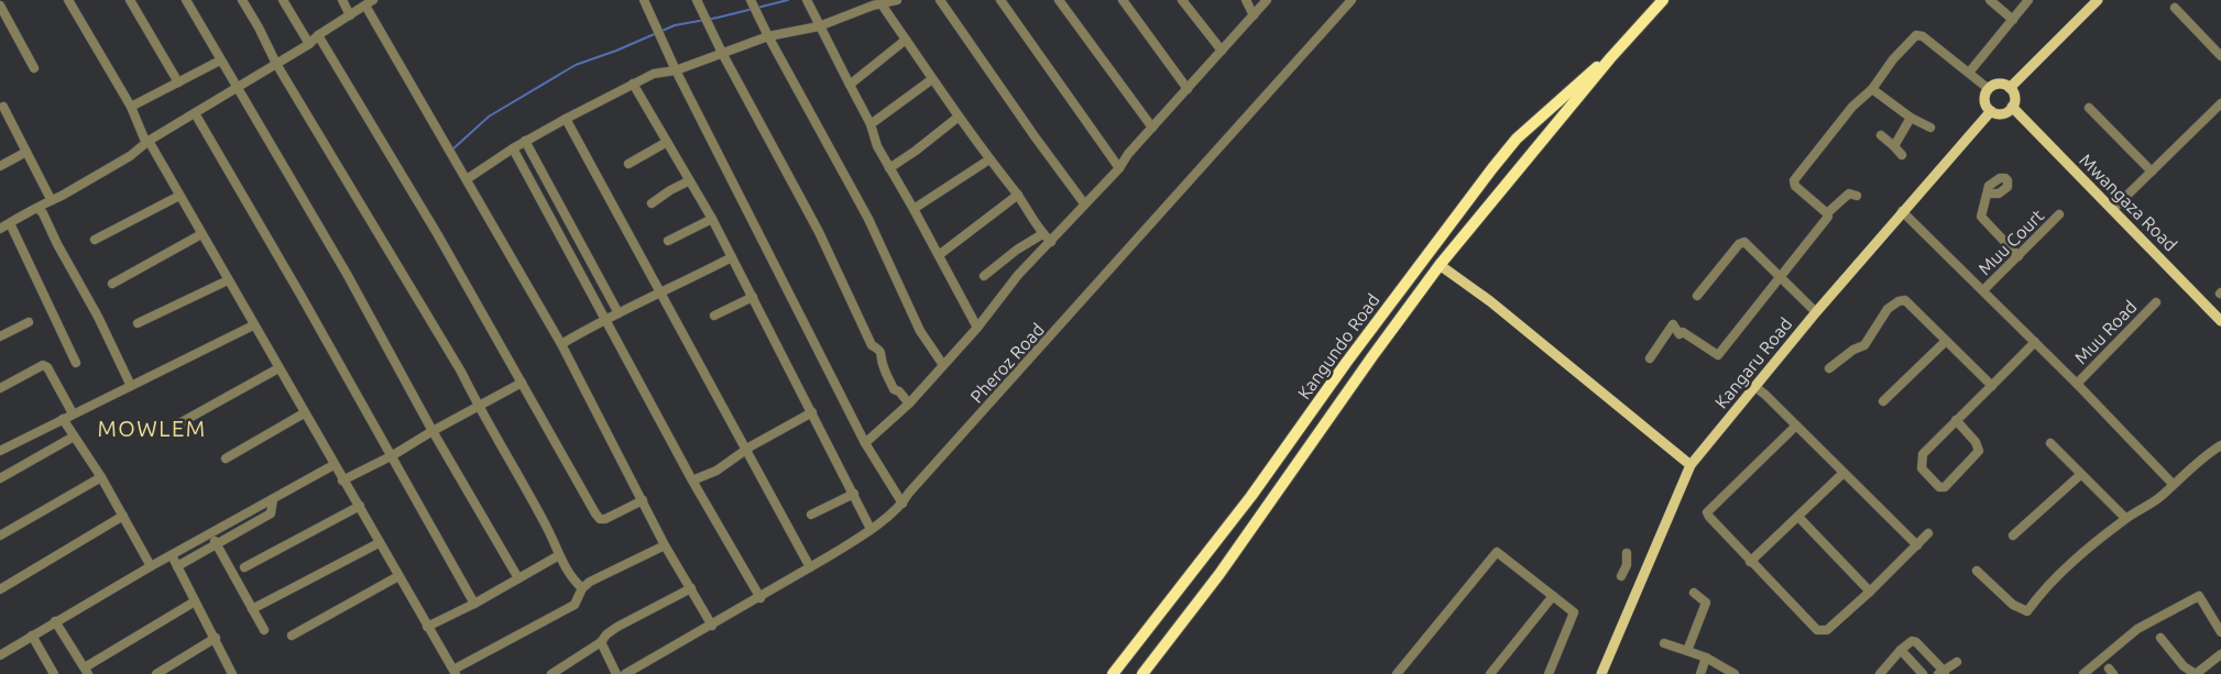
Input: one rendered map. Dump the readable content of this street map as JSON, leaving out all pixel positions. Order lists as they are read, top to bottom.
{
  "streets": {
    "highway": ["Kangundo Road"],
    "main road": ["Mwangaza Road", "Kangaru Road"],
    "street": ["Muu Court", "Muu Road", "Pheroz Road"]
  },
  "crossings": [
    ["Mwangaza Road", "Kangaru Road"]
  ],
  "districts": ["MOWLEM"]
}
